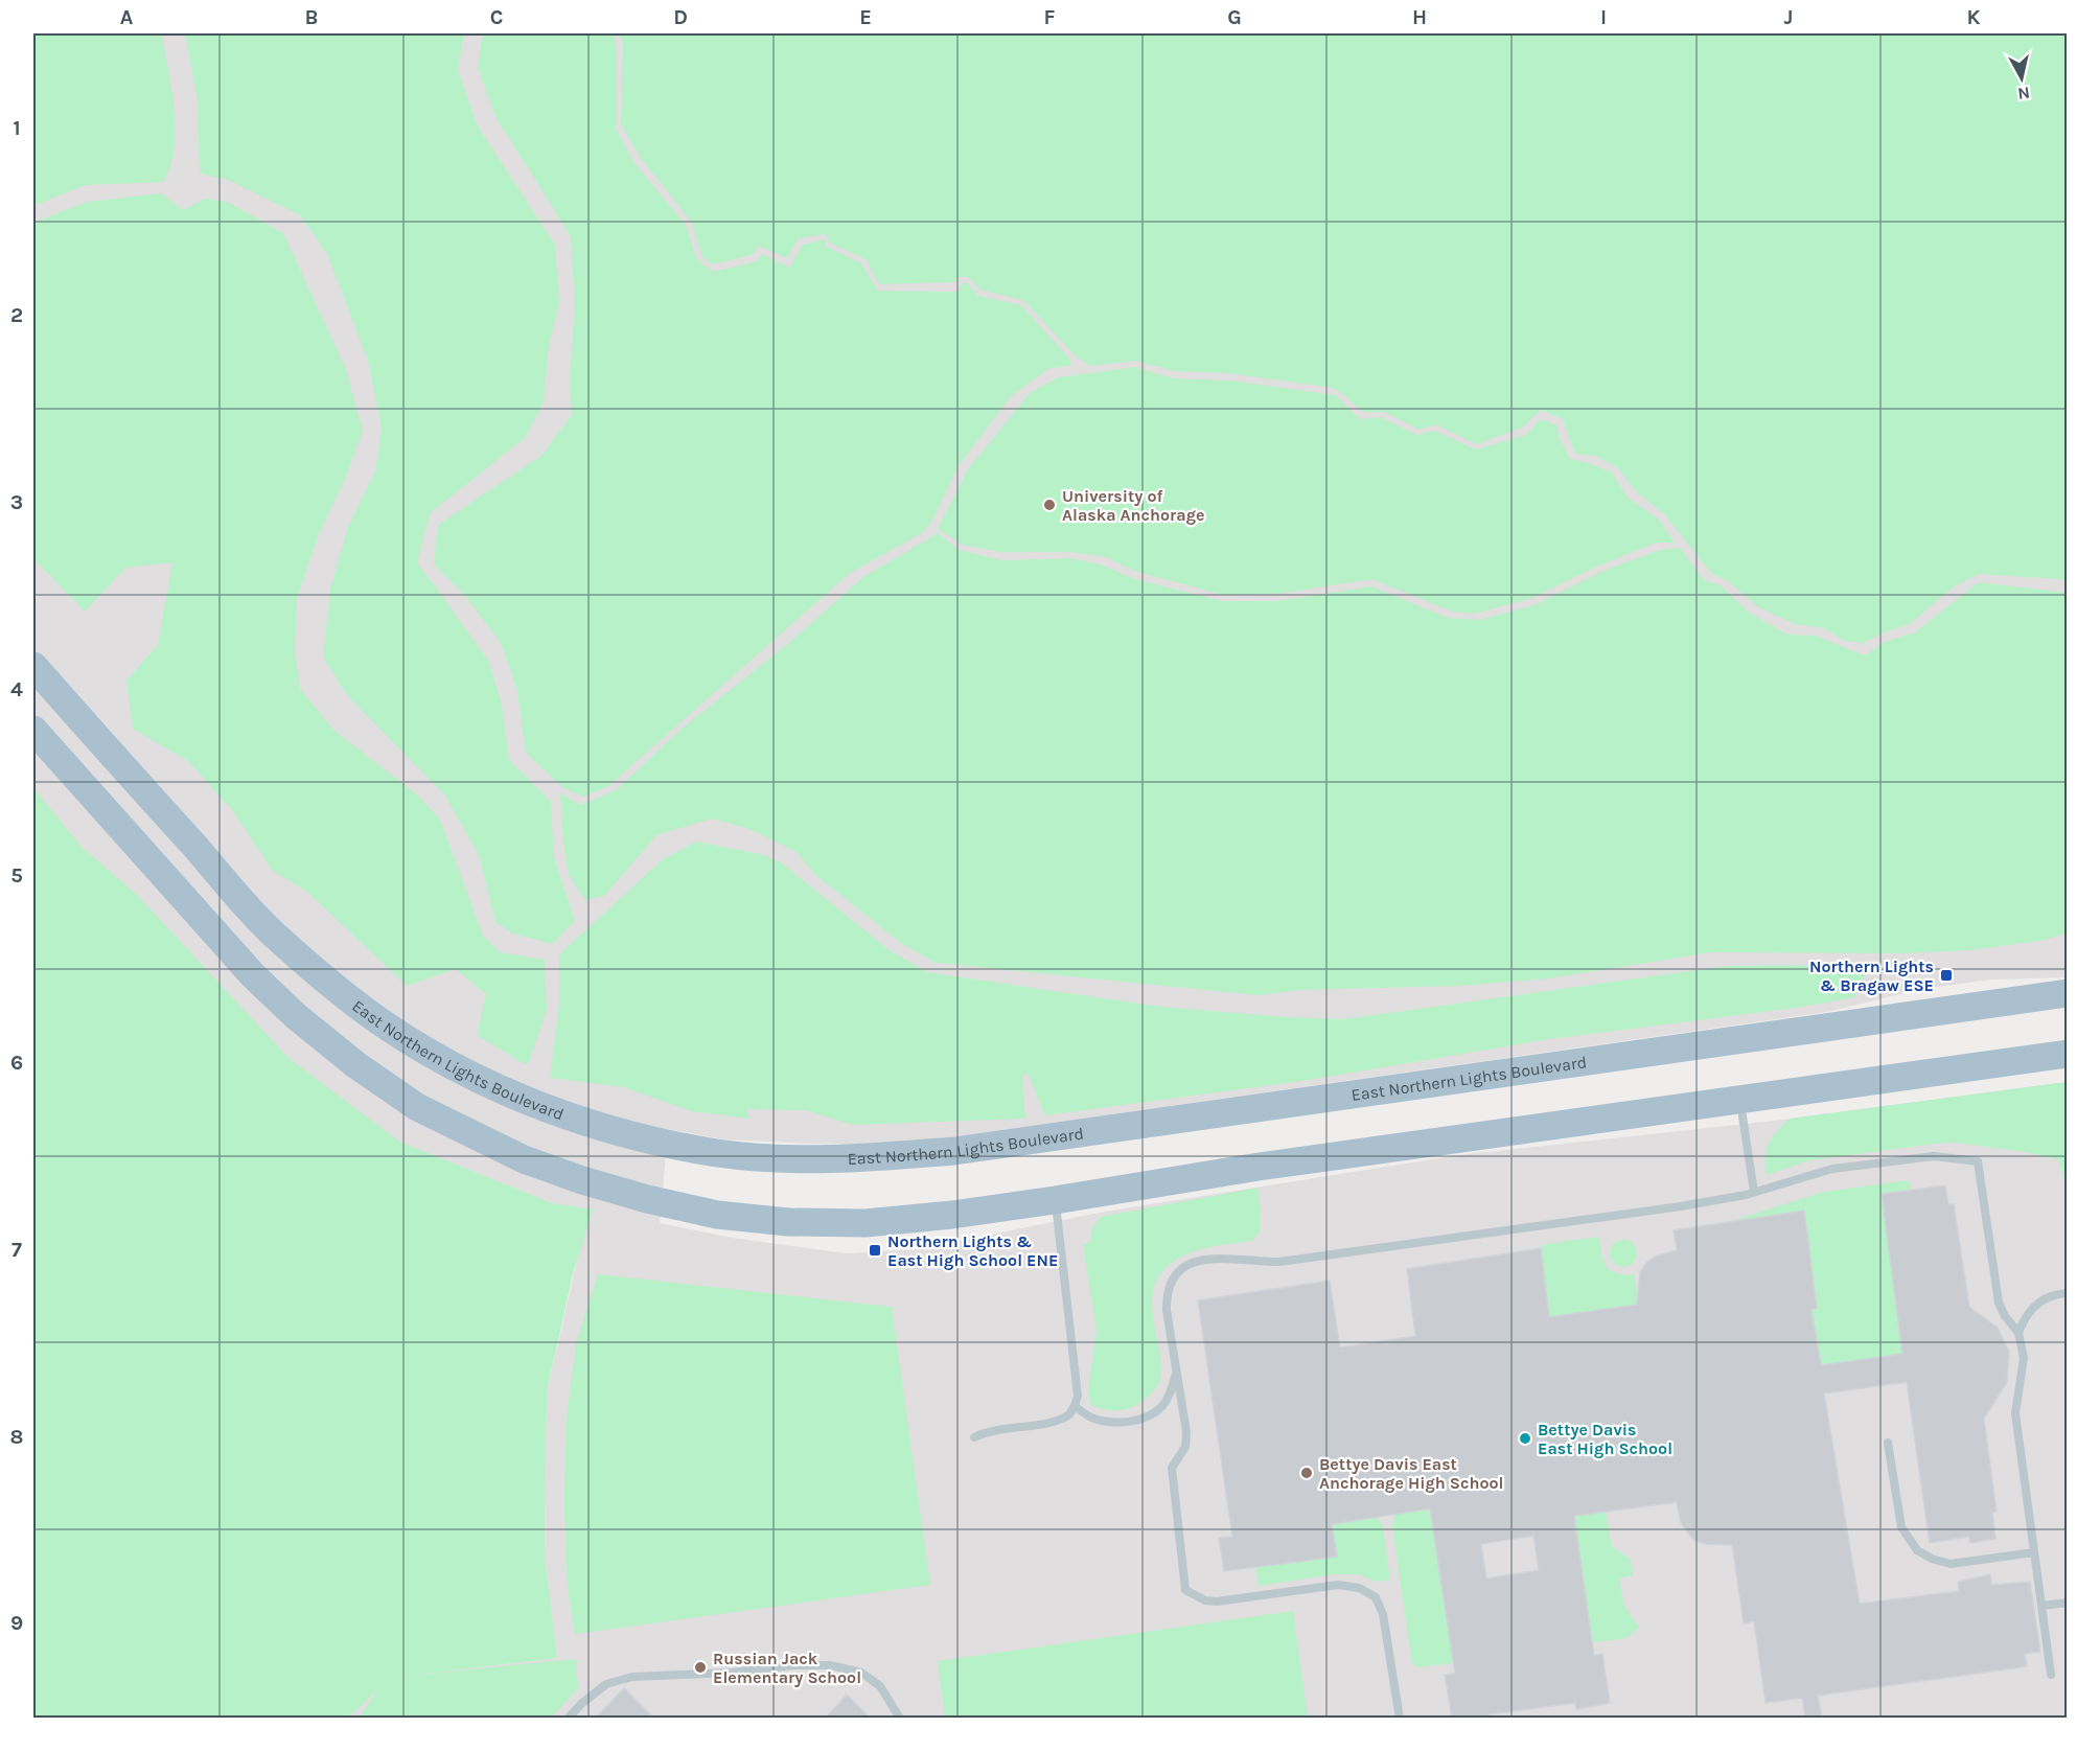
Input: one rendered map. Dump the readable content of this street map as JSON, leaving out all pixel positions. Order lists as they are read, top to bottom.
{
  "streets": {
    "main road": ["East Northern Lights Boulevard"]
  },
  "places": {
    "other": [
      "University of Alaska Anchorage",
      "Bettye Davis East High School",
      "Bettye Davis East Anchorage High School",
      "Russian Jack Elementary School"
    ],
    "transit": ["Northern Lights & Bragaw ESE", "Northern Lights & East High School ENE"]
  },
  "north": "bottom",
  "grid": {
    "columns": [
      "A",
      "B",
      "C",
      "D",
      "E",
      "F",
      "G",
      "H",
      "I",
      "J",
      "K"
    ],
    "rows": [
      "1",
      "2",
      "3",
      "4",
      "5",
      "6",
      "7",
      "8",
      "9"
    ]
  }
}
